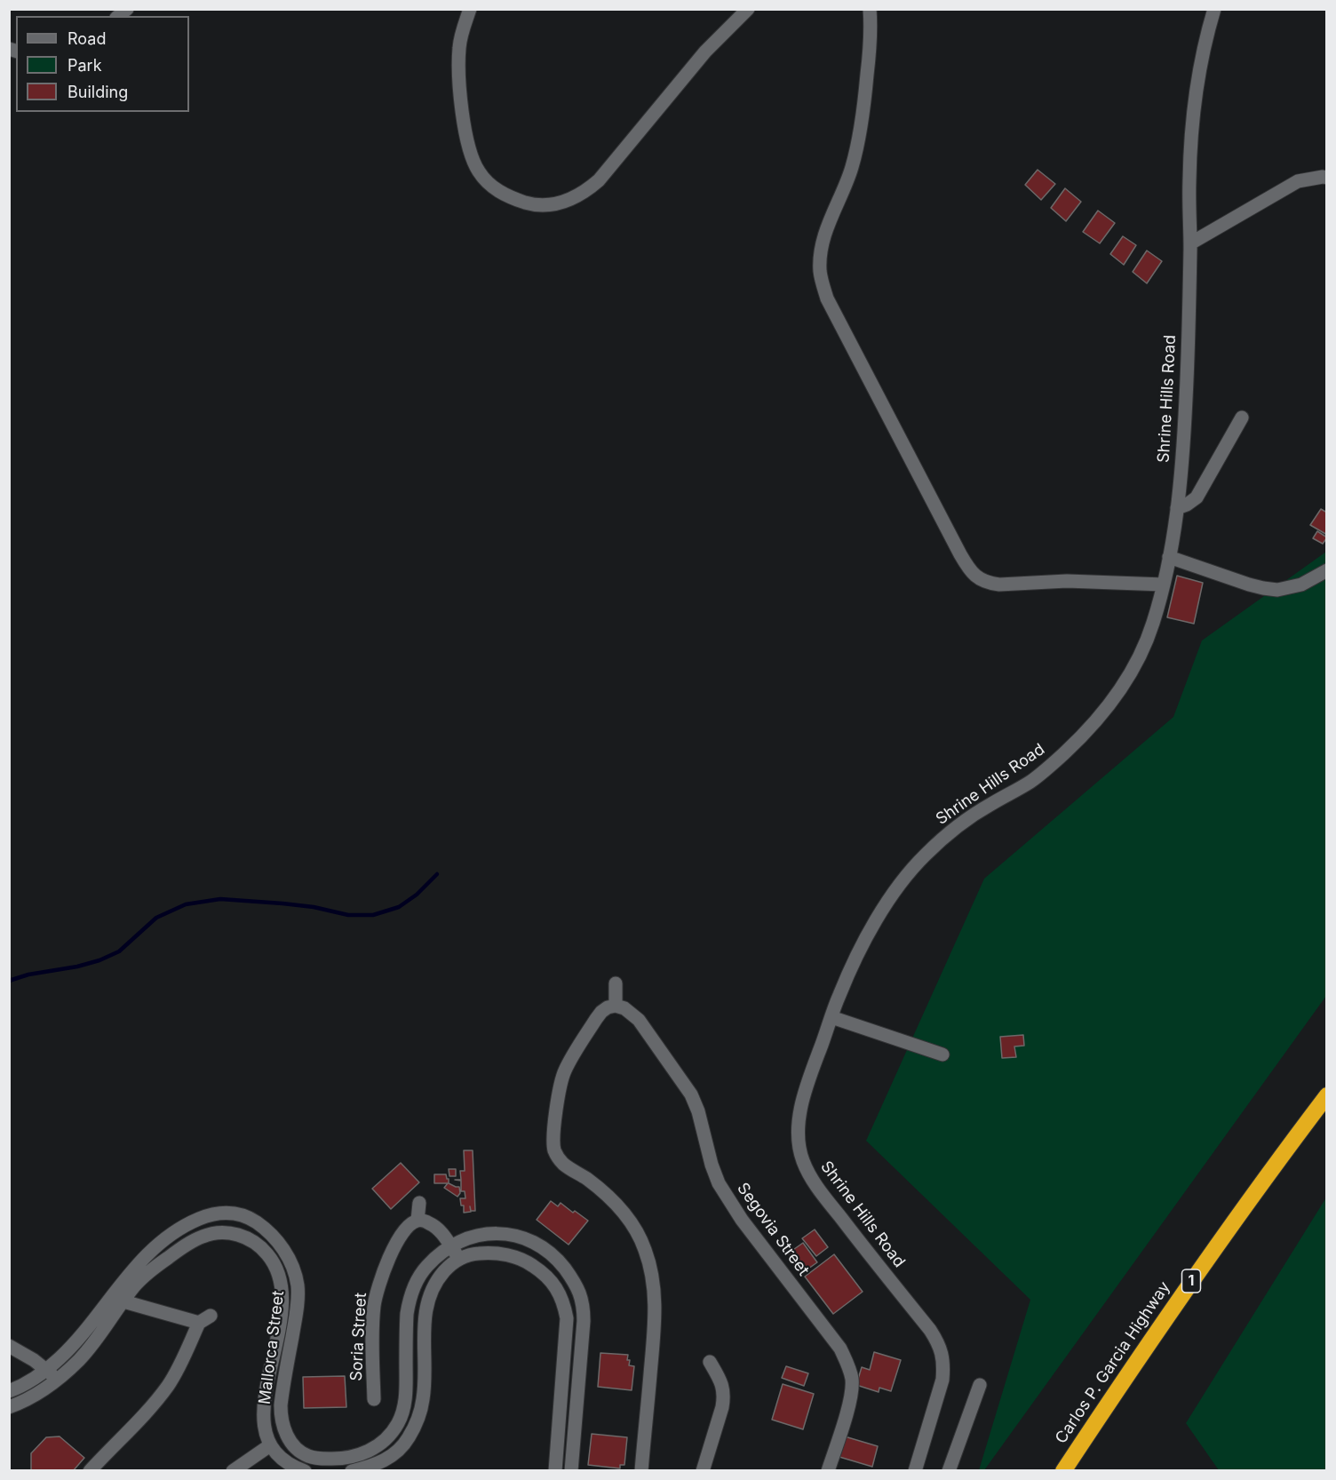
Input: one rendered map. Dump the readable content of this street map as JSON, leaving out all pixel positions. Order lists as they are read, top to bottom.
{
  "streets": {
    "highway": ["1", "Carlos P. Garcia Highway"],
    "street": [
      "Shrine Hills Road",
      "Segovia Street",
      "Soria Street",
      "Mallorca Street"
    ]
  },
  "legend": ["Road", "Park", "Building"]
}
